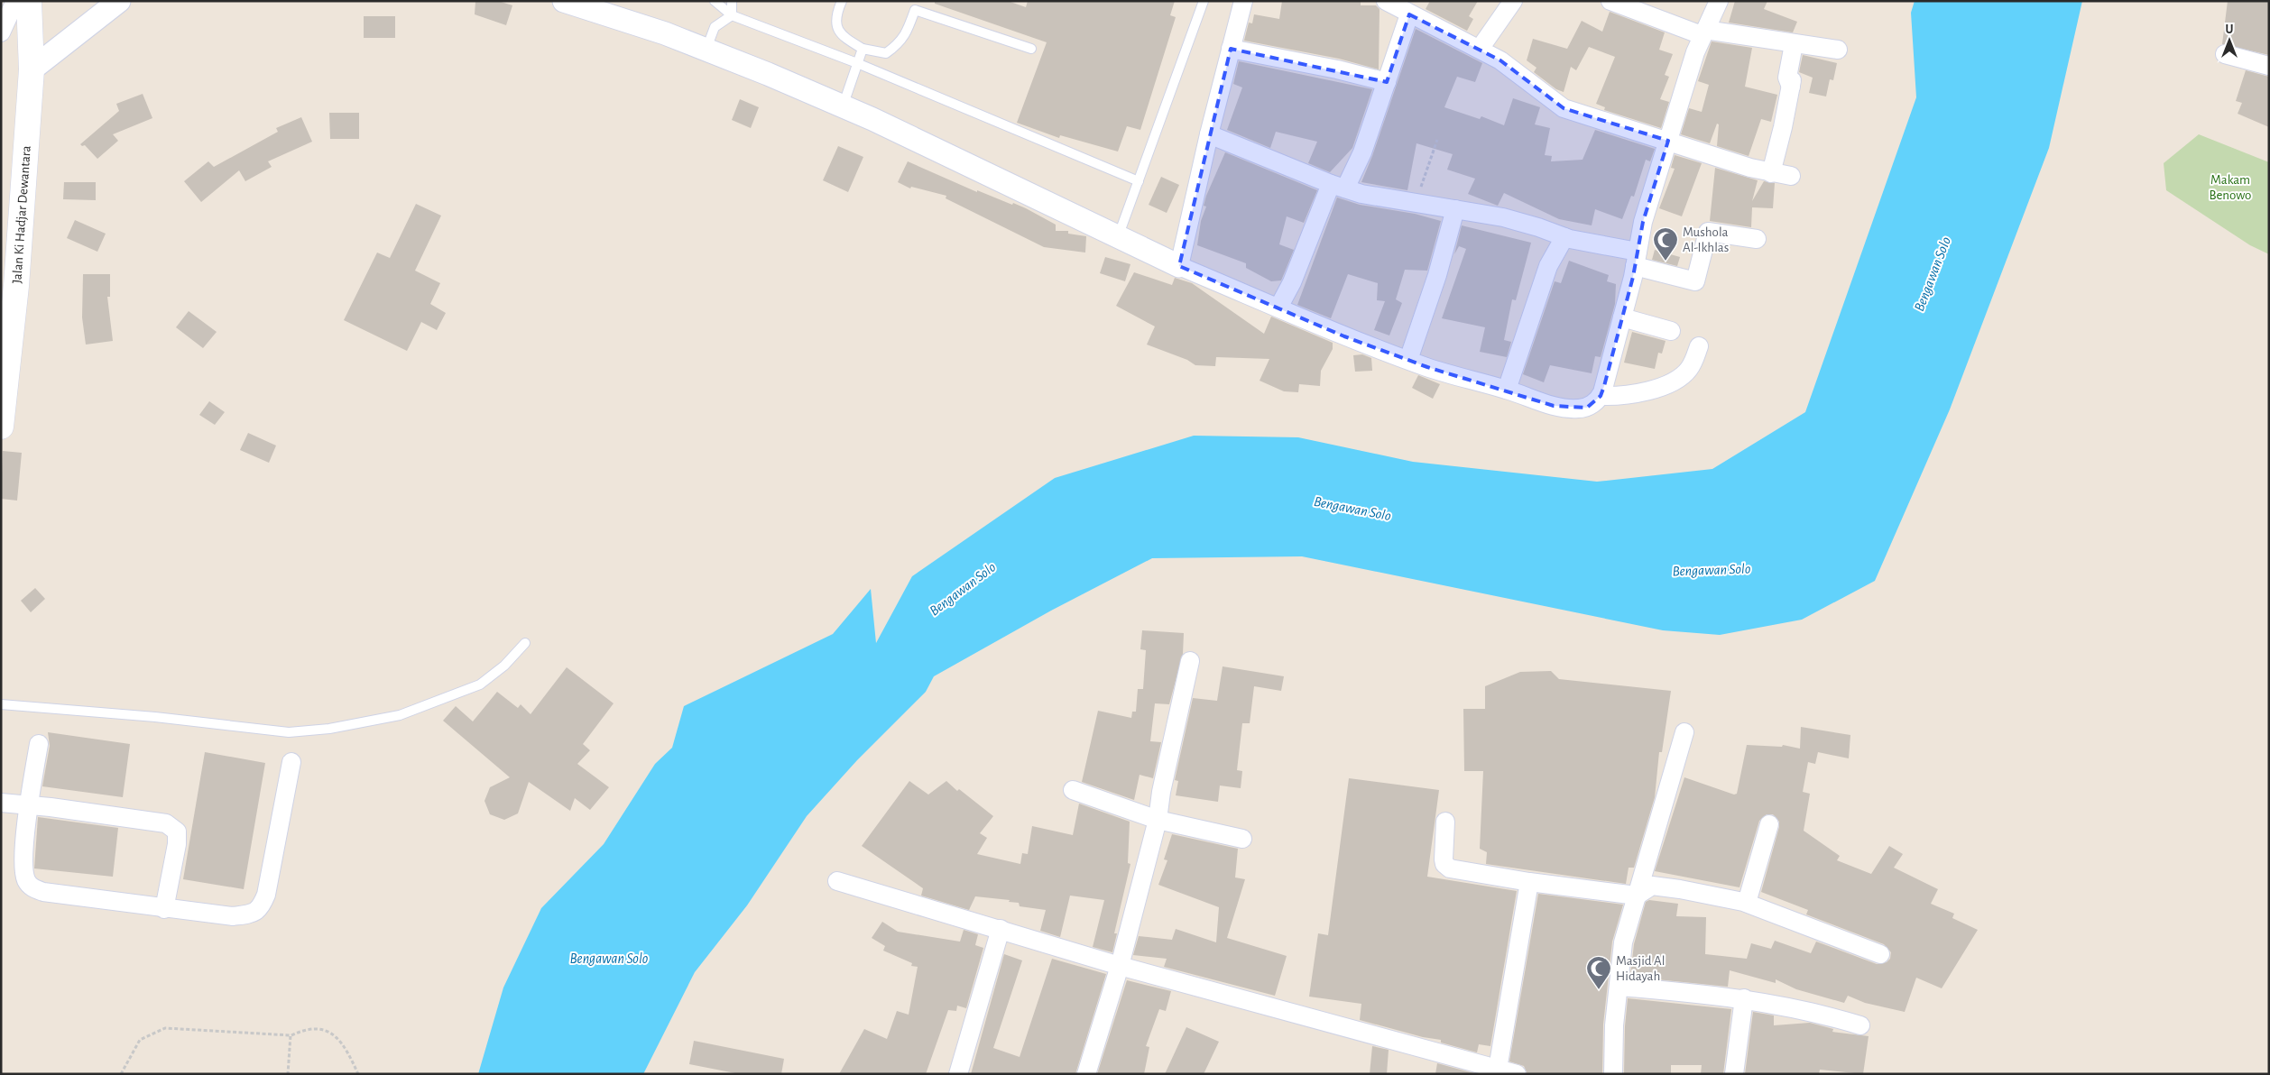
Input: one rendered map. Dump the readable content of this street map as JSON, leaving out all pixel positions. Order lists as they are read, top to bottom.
{
  "streets": {
    "main road": ["Jalan Ki Hadjar Dewantara"]
  },
  "water": ["Bengawan Solo"],
  "parks": ["Makam Benowo"],
  "places": {
    "mosque": ["Mushola Al-Ikhlas", "Masjid Al Hidayah"]
  },
  "north": "top"
}
